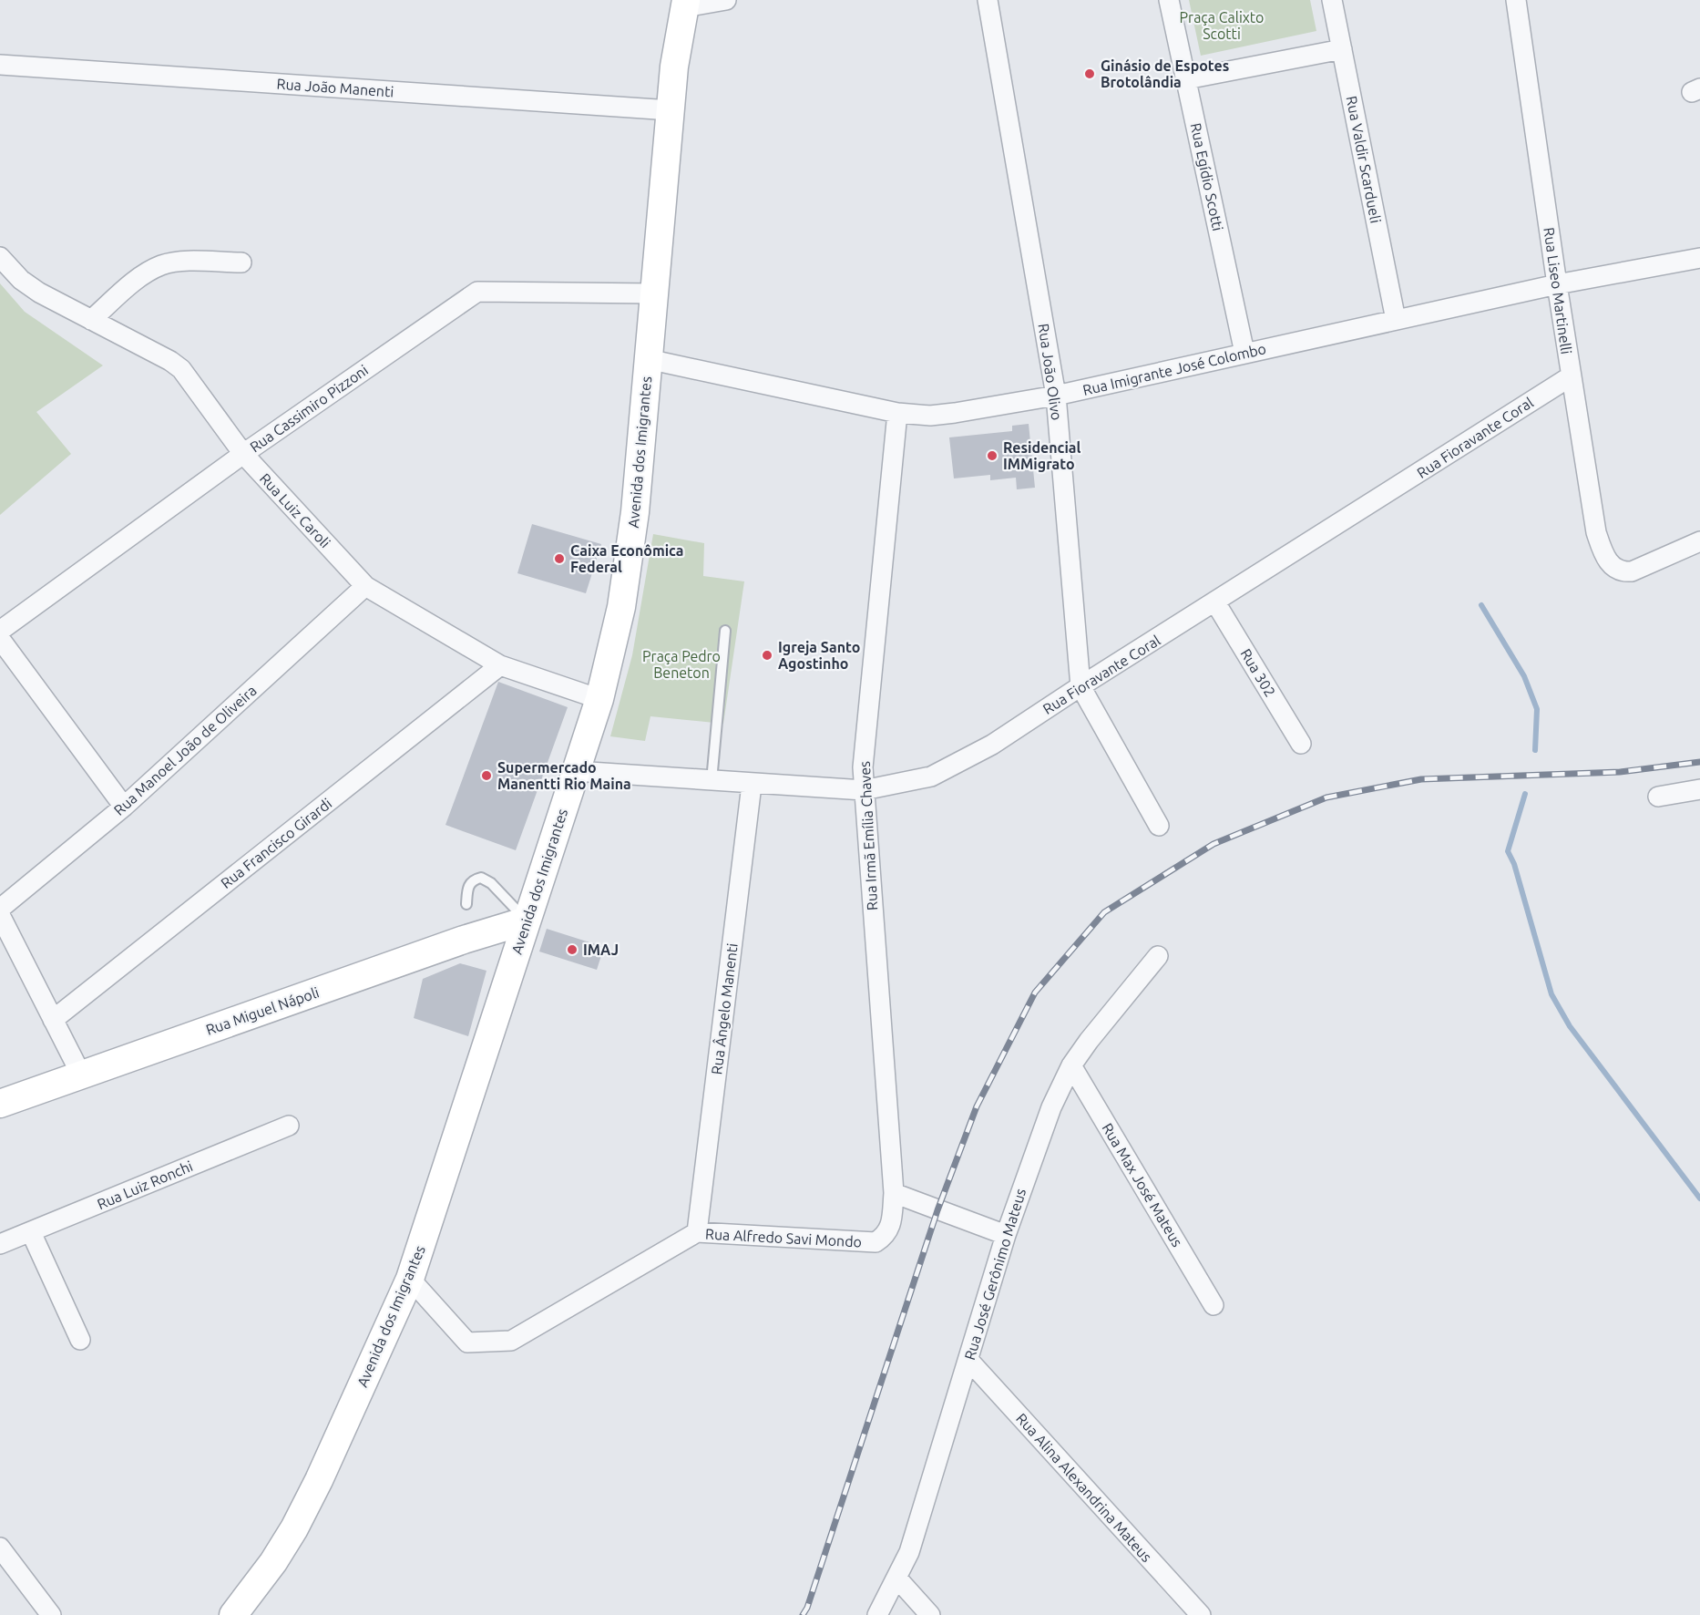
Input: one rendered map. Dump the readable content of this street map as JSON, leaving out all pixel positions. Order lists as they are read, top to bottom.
{
  "streets": {
    "street": [
      "Rua João Manenti",
      "Rua Valdir Scardueli",
      "Rua Egídio Scotti",
      "Rua Liseo Martinelli",
      "Rua Imigrante José Colombo",
      "Rua João Olivo",
      "Rua Cassimiro Pizzoni",
      "Rua Fioravante Coral",
      "Avenida dos Imigrantes",
      "Rua Luiz Caroli",
      "Rua 302",
      "Rua Manoel João de Oliveira",
      "Rua Irmã Emília Chaves",
      "Rua Francisco Girardi",
      "Rua Ângelo Manenti",
      "Rua Miguel Nápoli",
      "Rua Luiz Ronchi",
      "Rua Max José Mateus",
      "Rua Alfredo Savi Mondo",
      "Rua José Gerônimo Mateus",
      "Rua Alina Alexandrina Mateus"
    ]
  },
  "crossings": [
    ["Rua João Manenti", "Avenida dos Imigrantes"],
    ["Rua Valdir Scardueli", "Rua Imigrante José Colombo"],
    ["Rua Egídio Scotti", "Rua Imigrante José Colombo"],
    ["Rua Liseo Martinelli", "Rua Imigrante José Colombo"],
    ["Rua Liseo Martinelli", "Rua Fioravante Coral"],
    ["Rua Imigrante José Colombo", "Rua João Olivo"],
    ["Rua Imigrante José Colombo", "Avenida dos Imigrantes"],
    ["Rua Imigrante José Colombo", "Rua Irmã Emília Chaves"],
    ["Rua João Olivo", "Rua Fioravante Coral"],
    ["Rua Cassimiro Pizzoni", "Avenida dos Imigrantes"],
    ["Rua Cassimiro Pizzoni", "Rua Luiz Caroli"],
    ["Rua Fioravante Coral", "Avenida dos Imigrantes"],
    ["Rua Fioravante Coral", "Rua 302"],
    ["Rua Fioravante Coral", "Rua Irmã Emília Chaves"],
    ["Rua Fioravante Coral", "Rua Ângelo Manenti"],
    ["Avenida dos Imigrantes", "Rua Luiz Caroli"],
    ["Avenida dos Imigrantes", "Rua Miguel Nápoli"],
    ["Avenida dos Imigrantes", "Rua Alfredo Savi Mondo"],
    ["Rua Luiz Caroli", "Rua Manoel João de Oliveira"],
    ["Rua Luiz Caroli", "Rua Francisco Girardi"],
    ["Rua Irmã Emília Chaves", "Rua Alfredo Savi Mondo"],
    ["Rua Ângelo Manenti", "Rua Alfredo Savi Mondo"],
    ["Rua Max José Mateus", "Rua José Gerônimo Mateus"],
    ["Rua José Gerônimo Mateus", "Rua Alina Alexandrina Mateus"]
  ],
  "parks": ["Praça Calixto Scotti", "Praça Pedro Beneton"],
  "places": [
    "Ginásio de Espotes Brotolândia",
    "Residencial IMMigrato",
    "Caixa Econômica Federal",
    "Igreja Santo Agostinho",
    "Supermercado Manentti Rio Maina",
    "IMAJ"
  ]
}
